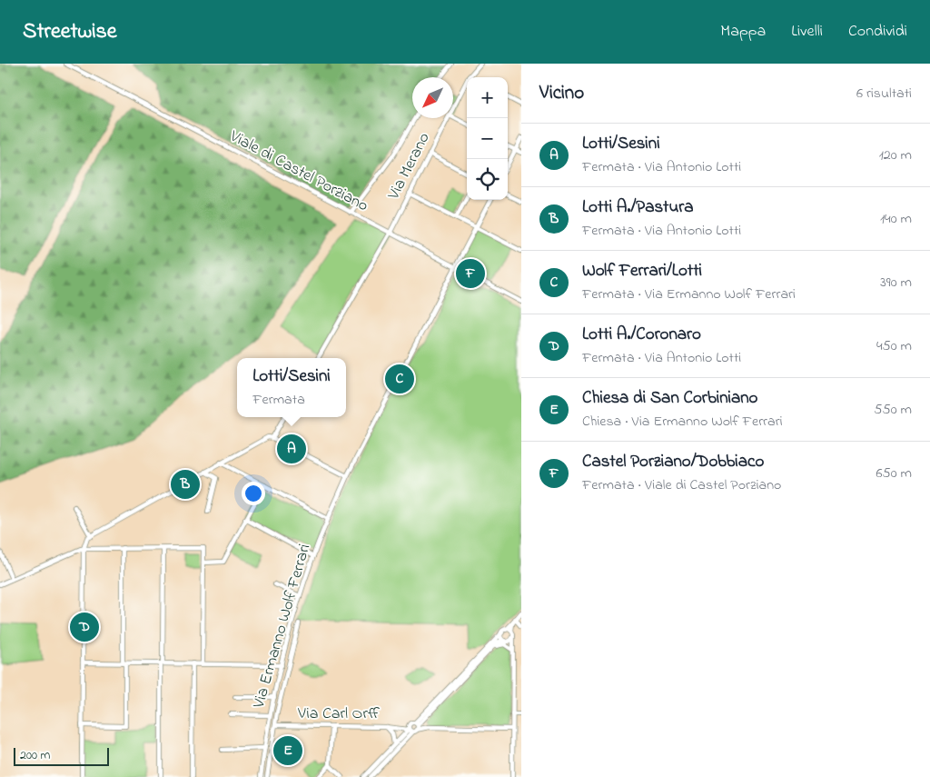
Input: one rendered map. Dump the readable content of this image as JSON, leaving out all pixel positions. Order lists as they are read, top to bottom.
{
  "streets": {
    "street": [
      "Via Merano",
      "Viale di Castel Porziano",
      "Via Ermanno Wolf Ferrari",
      "Via Carl Orff"
    ]
  },
  "crossings": [
    ["Via Merano", "Viale di Castel Porziano"],
    ["Viale di Castel Porziano", "Via Ermanno Wolf Ferrari"],
    ["Via Ermanno Wolf Ferrari", "Via Carl Orff"]
  ],
  "scale_bar": "200 m",
  "north": "bottom left",
  "page": {
    "header": "Streetwise",
    "nav": ["Mappa", "Livelli", "Condividi"],
    "heading": ["Vicino", "6 risultati"],
    "map_buttons": ["+", "−"],
    "list": [
      {
        "mark": "A",
        "name": "Lotti/Sesini",
        "note": "Fermata · Via Antonio Lotti",
        "value": "120 m"
      },
      {
        "mark": "B",
        "name": "Lotti A./Pastura",
        "note": "Fermata · Via Antonio Lotti",
        "value": "140 m"
      },
      {
        "mark": "C",
        "name": "Wolf Ferrari/Lotti",
        "note": "Fermata · Via Ermanno Wolf Ferrari",
        "value": "390 m"
      },
      {
        "mark": "D",
        "name": "Lotti A./Coronaro",
        "note": "Fermata · Via Antonio Lotti",
        "value": "450 m"
      },
      {
        "mark": "E",
        "name": "Chiesa di San Corbiniano",
        "note": "Chiesa · Via Ermanno Wolf Ferrari",
        "value": "550 m"
      },
      {
        "mark": "F",
        "name": "Castel Porziano/Dobbiaco",
        "note": "Fermata · Viale di Castel Porziano",
        "value": "650 m"
      }
    ],
    "pins": [
      "F",
      "C",
      "A",
      "B",
      "D",
      "E"
    ],
    "popup": ["Lotti/Sesini", "Fermata"],
    "scale": "200 m"
  }
}
